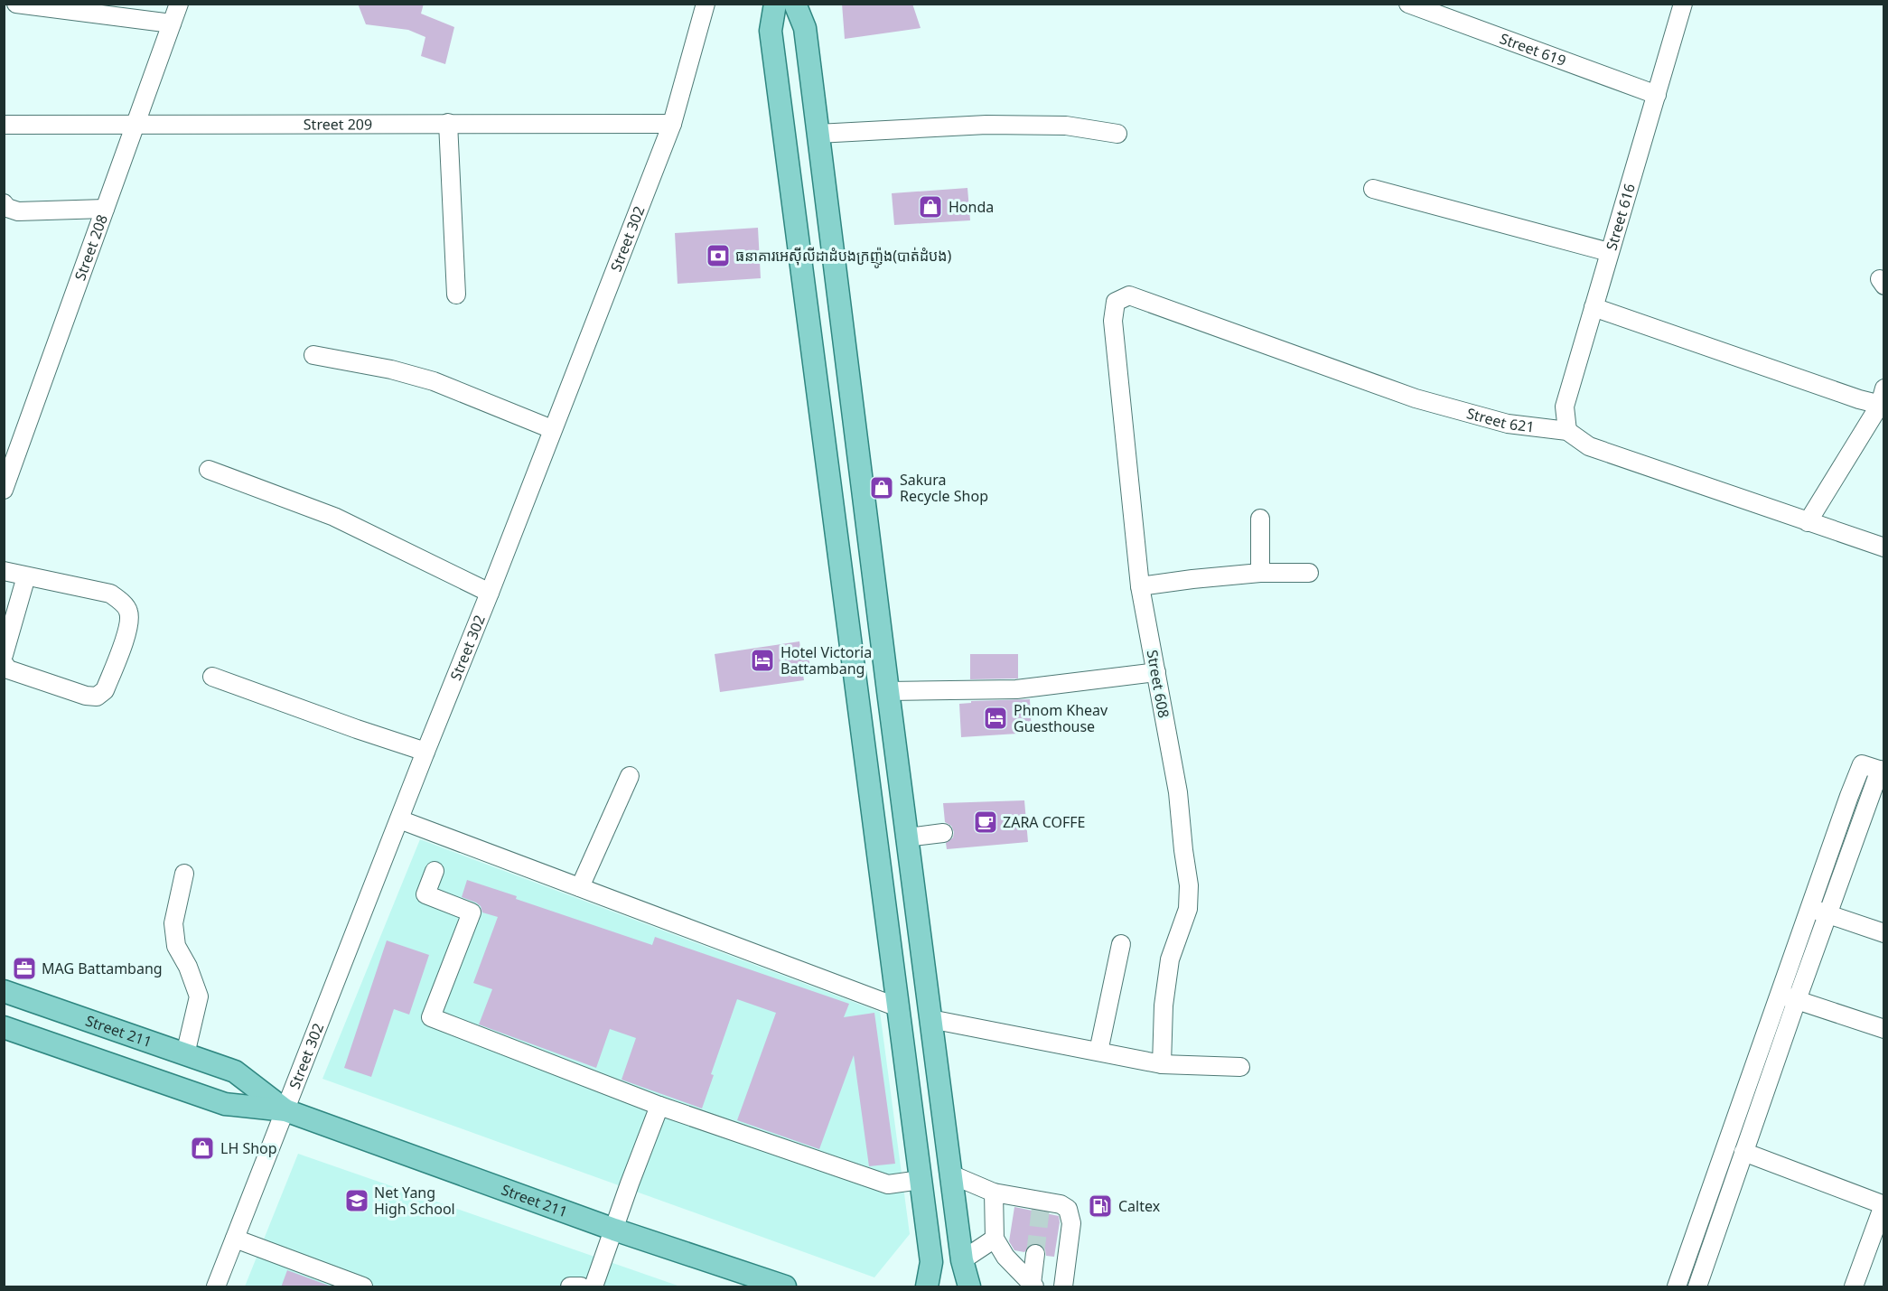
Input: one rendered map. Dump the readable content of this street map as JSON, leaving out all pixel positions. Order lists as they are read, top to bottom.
{
  "streets": {
    "main road": ["Street 211"],
    "street": [
      "Street 619",
      "Street 209",
      "Street 616",
      "Street 302",
      "Street 208",
      "Street 621",
      "Street 608"
    ]
  },
  "crossings": [
    ["Street 619", "Street 616"],
    ["Street 209", "Street 302"],
    ["Street 209", "Street 208"],
    ["Street 616", "Street 621"],
    ["Street 302", "Street 211"],
    ["Street 621", "Street 608"]
  ],
  "places": {
    "shop": ["Honda", "Sakura Recycle Shop", "LH Shop"],
    "bank": ["ធនាគារអេស៊ីលីដាដំបងក្រញ៉ូង(បាត់ដំបង)"],
    "hotel": ["Hotel Victoria Battambang", "Phnom Kheav Guesthouse"],
    "cafe": ["ZARA COFFE"],
    "office": ["MAG Battambang"],
    "school or university": ["Net Yang High School"],
    "fuel station": ["Caltex"]
  }
}
